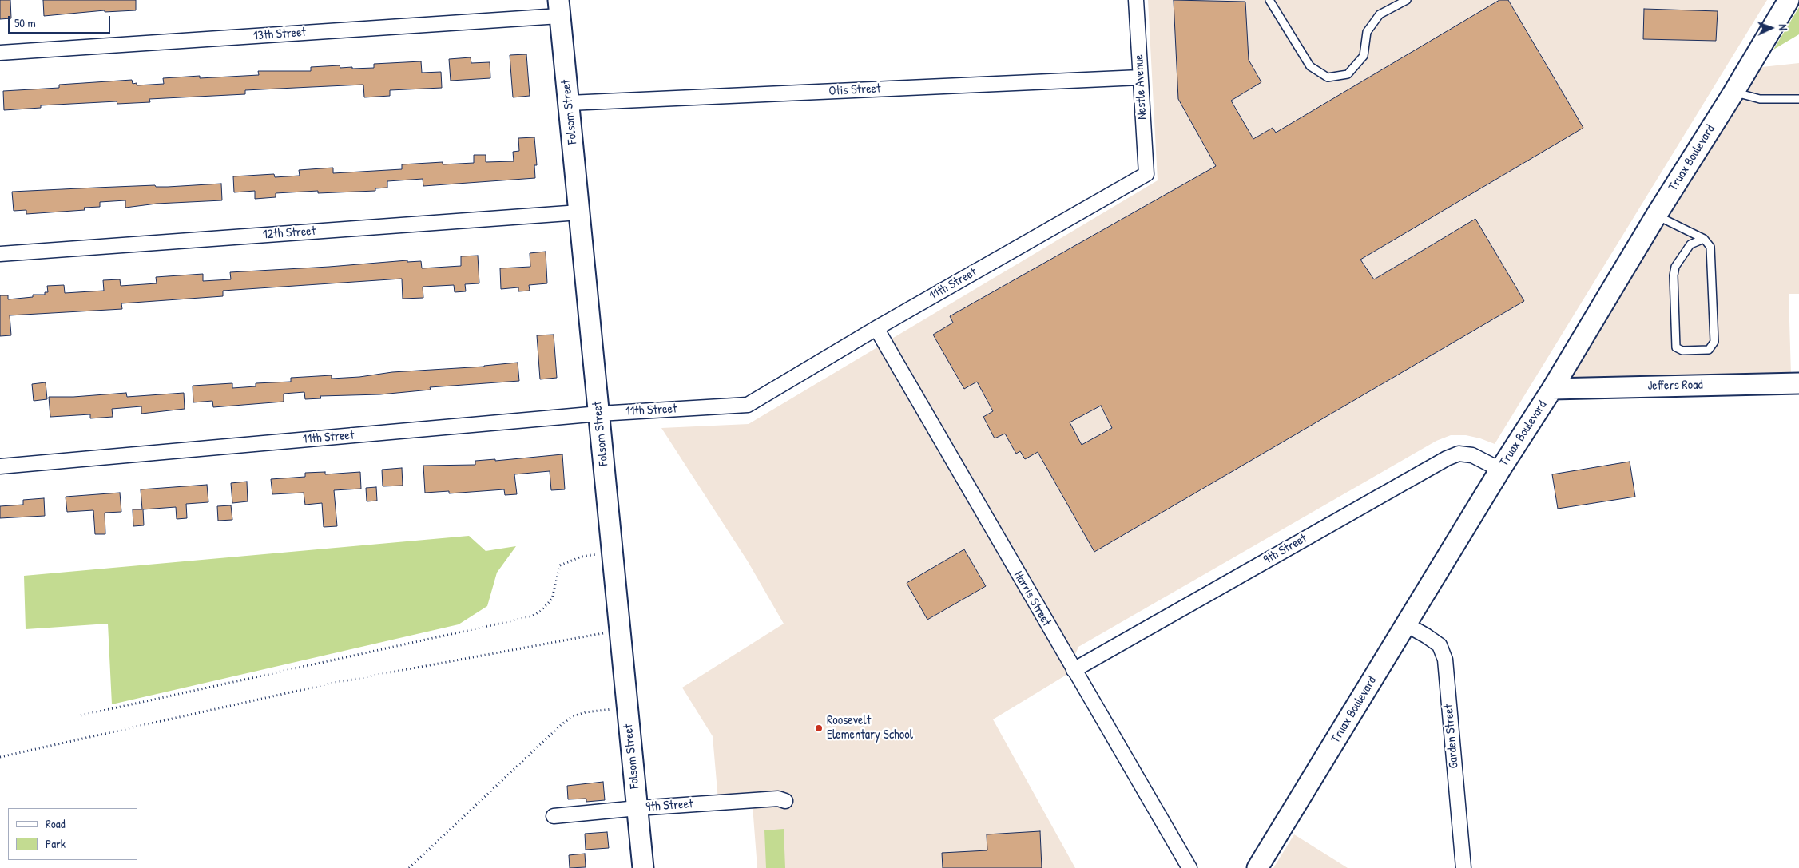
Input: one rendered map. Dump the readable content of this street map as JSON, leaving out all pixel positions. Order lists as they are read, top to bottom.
{
  "streets": {
    "main road": ["Folsom Street", "Truax Boulevard", "Jeffers Road"],
    "street": [
      "13th Street",
      "Nestle Avenue",
      "Otis Street",
      "12th Street",
      "11th Street",
      "9th Street",
      "Harris Street",
      "Garden Street"
    ]
  },
  "crossings": [
    ["13th Street", "Folsom Street"],
    ["Nestle Avenue", "Otis Street"],
    ["Nestle Avenue", "11th Street"],
    ["Otis Street", "Folsom Street"],
    ["Folsom Street", "12th Street"],
    ["Folsom Street", "11th Street"],
    ["Folsom Street", "9th Street"],
    ["Truax Boulevard", "Jeffers Road"],
    ["Truax Boulevard", "9th Street"],
    ["Truax Boulevard", "Garden Street"],
    ["11th Street", "Harris Street"],
    ["9th Street", "Harris Street"]
  ],
  "places": ["Roosevelt Elementary School"],
  "legend": ["Road", "Park"],
  "scale_bar": "50 m",
  "north": "right"
}
